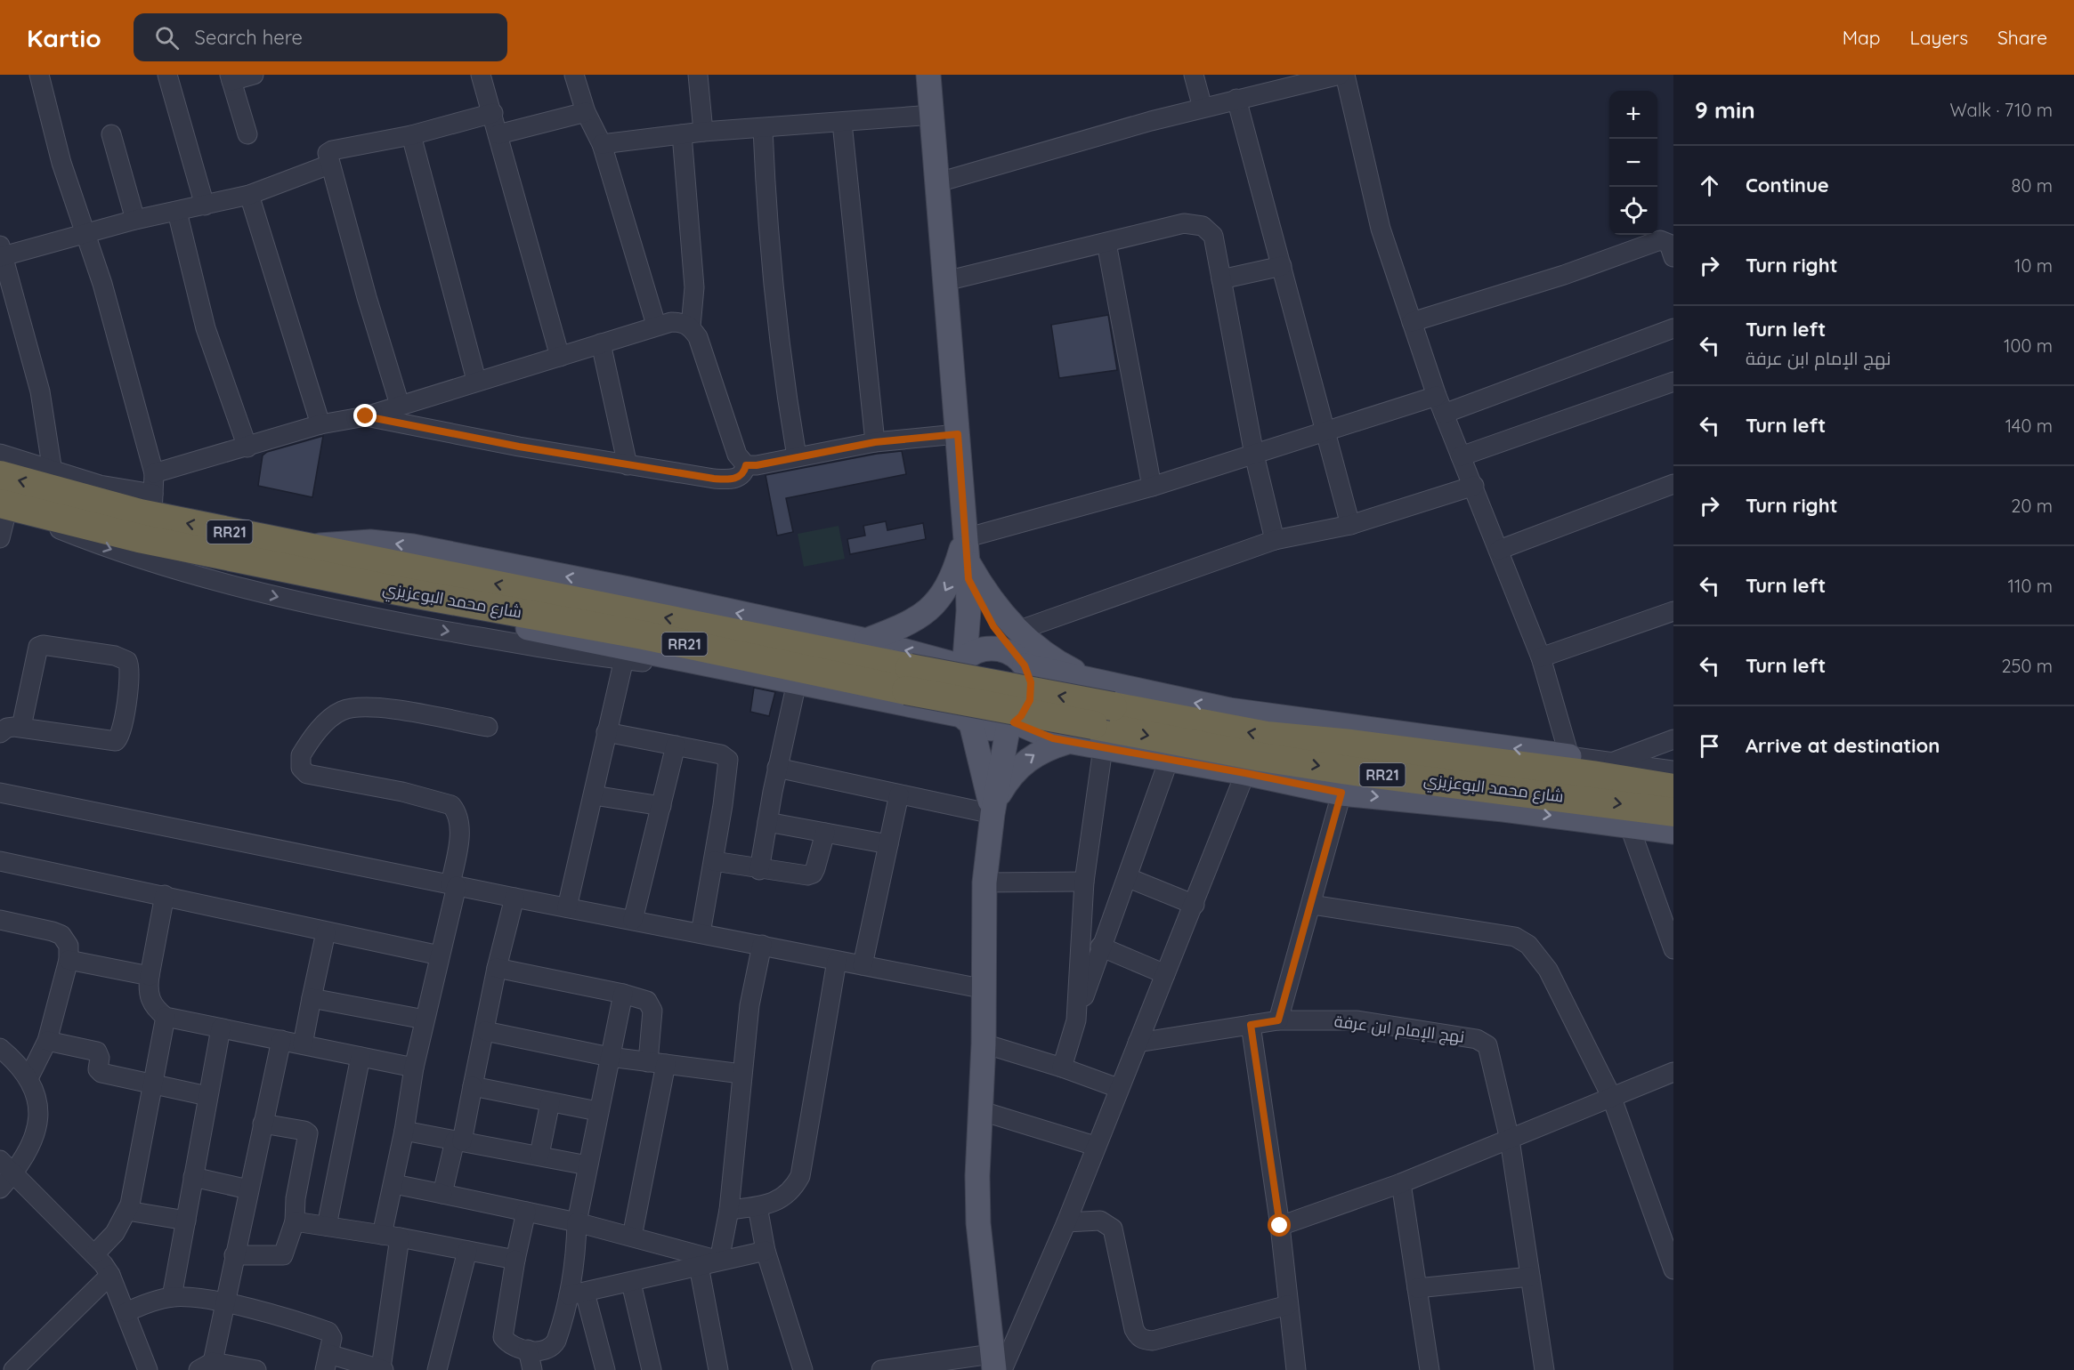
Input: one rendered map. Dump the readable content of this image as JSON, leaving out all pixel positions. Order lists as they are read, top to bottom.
{
  "streets": {
    "highway": ["RR21", "شارع محمد البوعزيزي"],
    "street": ["نهج الإمام ابن عرفة"]
  },
  "crossings": [
    ["RR21", "شارع محمد البوعزيزي"]
  ],
  "page": {
    "header": "Kartio",
    "search": "Search here",
    "nav": ["Map", "Layers", "Share"],
    "heading": ["9 min", "Walk · 710 m"],
    "map_buttons": ["+", "−"],
    "list": [
      ["Continue", "80 m"],
      ["Turn right", "10 m"],
      ["Turn left", "نهج الإمام ابن عرفة", "100 m"],
      ["Turn left", "140 m"],
      ["Turn right", "20 m"],
      ["Turn left", "110 m"],
      ["Turn left", "250 m"],
      "Arrive at destination"
    ]
  }
}
